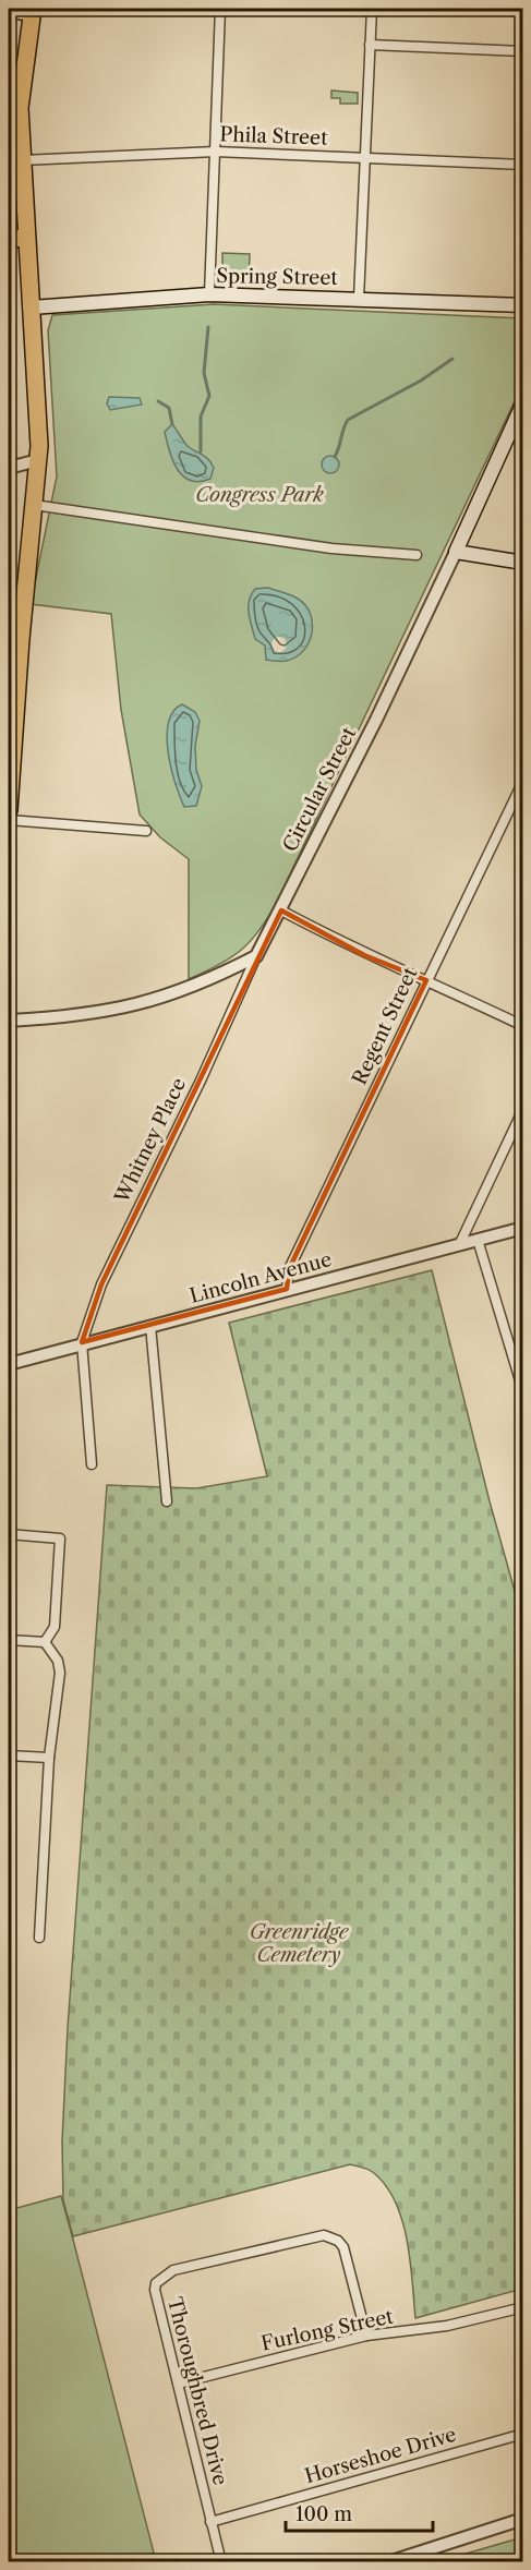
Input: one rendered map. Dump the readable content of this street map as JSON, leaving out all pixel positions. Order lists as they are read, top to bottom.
{
  "streets": {
    "main road": ["Spring Street", "Circular Street"],
    "street": [
      "Phila Street",
      "Regent Street",
      "Whitney Place",
      "Lincoln Avenue",
      "Furlong Street",
      "Thoroughbred Drive",
      "Horseshoe Drive"
    ]
  },
  "crossings": [
    ["Circular Street", "Whitney Place"],
    ["Regent Street", "Lincoln Avenue"],
    ["Whitney Place", "Lincoln Avenue"],
    ["Furlong Street", "Thoroughbred Drive"],
    ["Thoroughbred Drive", "Horseshoe Drive"]
  ],
  "parks": ["Congress Park", "Greenridge Cemetery"],
  "scale_bar": "100 m"
}
